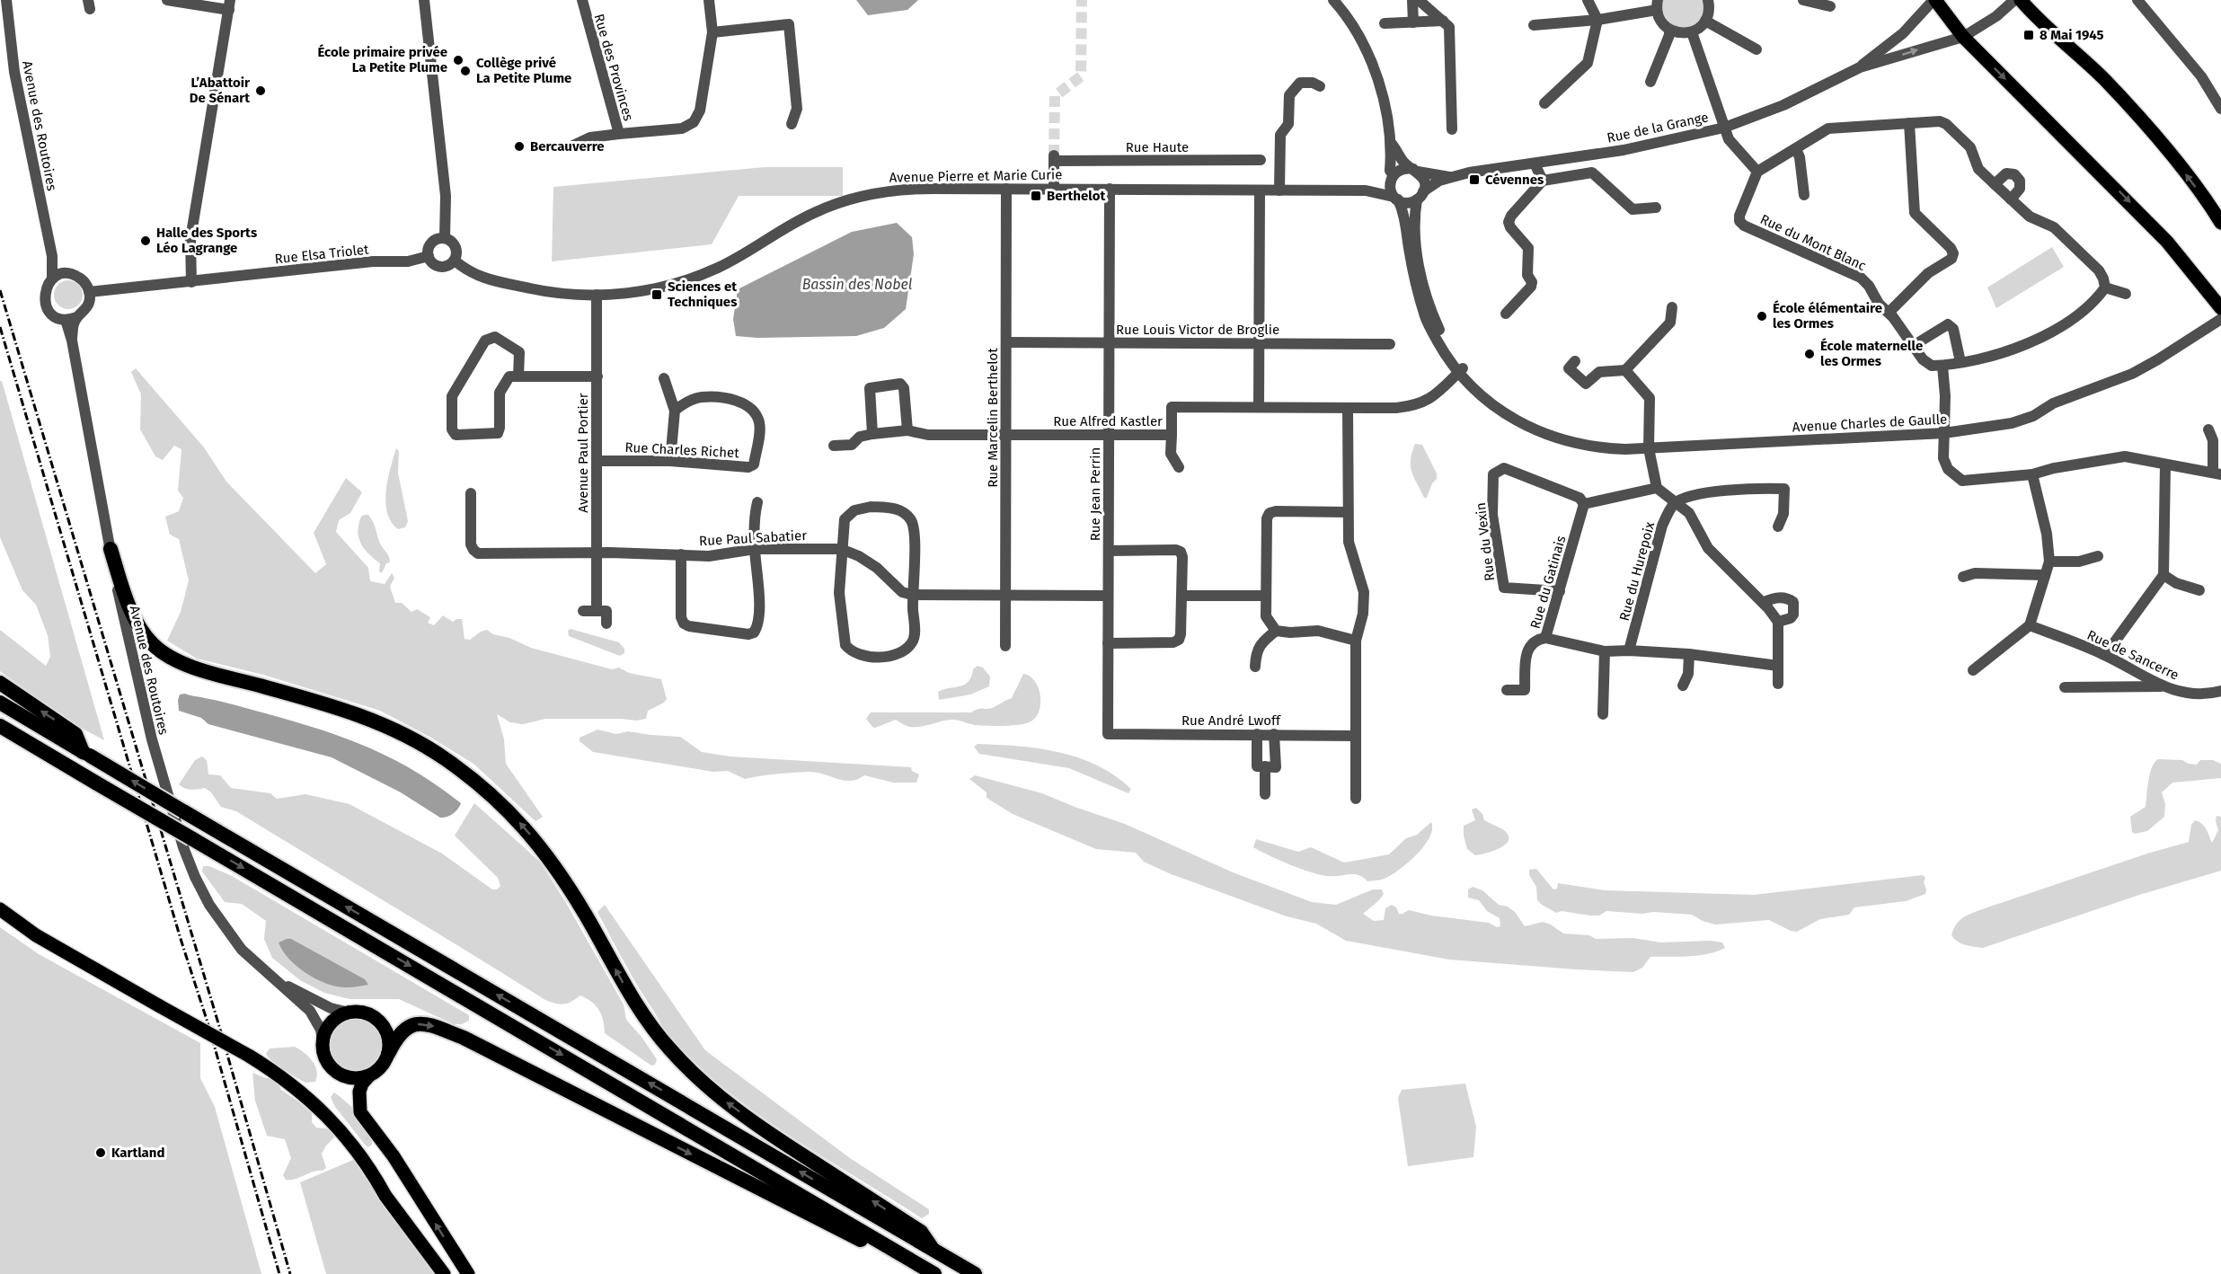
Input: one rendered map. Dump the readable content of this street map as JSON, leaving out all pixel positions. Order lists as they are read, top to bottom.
{
  "streets": {
    "street": [
      "Rue des Provinces",
      "Avenue des Routoires",
      "Rue de la Grange",
      "Rue Haute",
      "Avenue Pierre et Marie Curie",
      "Rue du Mont Blanc",
      "Rue Elsa Triolet",
      "Rue Louis Victor de Broglie",
      "Rue Marcelin Berthelot",
      "Rue Alfred Kastler",
      "Avenue Charles de Gaulle",
      "Rue Charles Richet",
      "Avenue Paul Portier",
      "Rue Jean Perrin",
      "Rue Paul Sabatier",
      "Rue du Vexin",
      "Rue du Hurepoix",
      "Rue du Gatinais",
      "Rue de Sancerre",
      "Rue André Lwoff"
    ]
  },
  "crossings": [
    ["Avenue des Routoires", "Rue Elsa Triolet"],
    ["Rue de la Grange", "Avenue Pierre et Marie Curie"],
    ["Rue de la Grange", "Avenue Charles de Gaulle"],
    ["Rue Haute", "Avenue Pierre et Marie Curie"],
    ["Avenue Pierre et Marie Curie", "Rue Elsa Triolet"],
    ["Avenue Pierre et Marie Curie", "Rue Marcelin Berthelot"],
    ["Avenue Pierre et Marie Curie", "Avenue Charles de Gaulle"],
    ["Avenue Pierre et Marie Curie", "Avenue Paul Portier"],
    ["Avenue Pierre et Marie Curie", "Rue Jean Perrin"],
    ["Rue Louis Victor de Broglie", "Rue Marcelin Berthelot"],
    ["Rue Louis Victor de Broglie", "Rue Jean Perrin"],
    ["Rue Marcelin Berthelot", "Rue Alfred Kastler"],
    ["Rue Alfred Kastler", "Avenue Charles de Gaulle"],
    ["Rue Alfred Kastler", "Rue Jean Perrin"],
    ["Rue Charles Richet", "Avenue Paul Portier"],
    ["Avenue Paul Portier", "Rue Paul Sabatier"],
    ["Rue Jean Perrin", "Rue André Lwoff"],
    ["Rue du Vexin", "Rue du Gatinais"],
    ["Rue du Hurepoix", "Rue du Gatinais"]
  ],
  "water": ["Bassin des Nobel"],
  "places": {
    "transit": [
      "8 Mai 1945",
      "Cévennes",
      "Berthelot",
      "Sciences et Techniques"
    ],
    "other": [
      "École primaire privée La Petite Plume",
      "Collège privé La Petite Plume",
      "L’Abattoir De Sénart",
      "Bercauverre",
      "Halle des Sports Léo Lagrange",
      "École élémentaire les Ormes",
      "École maternelle les Ormes",
      "Kartland"
    ]
  }
}
